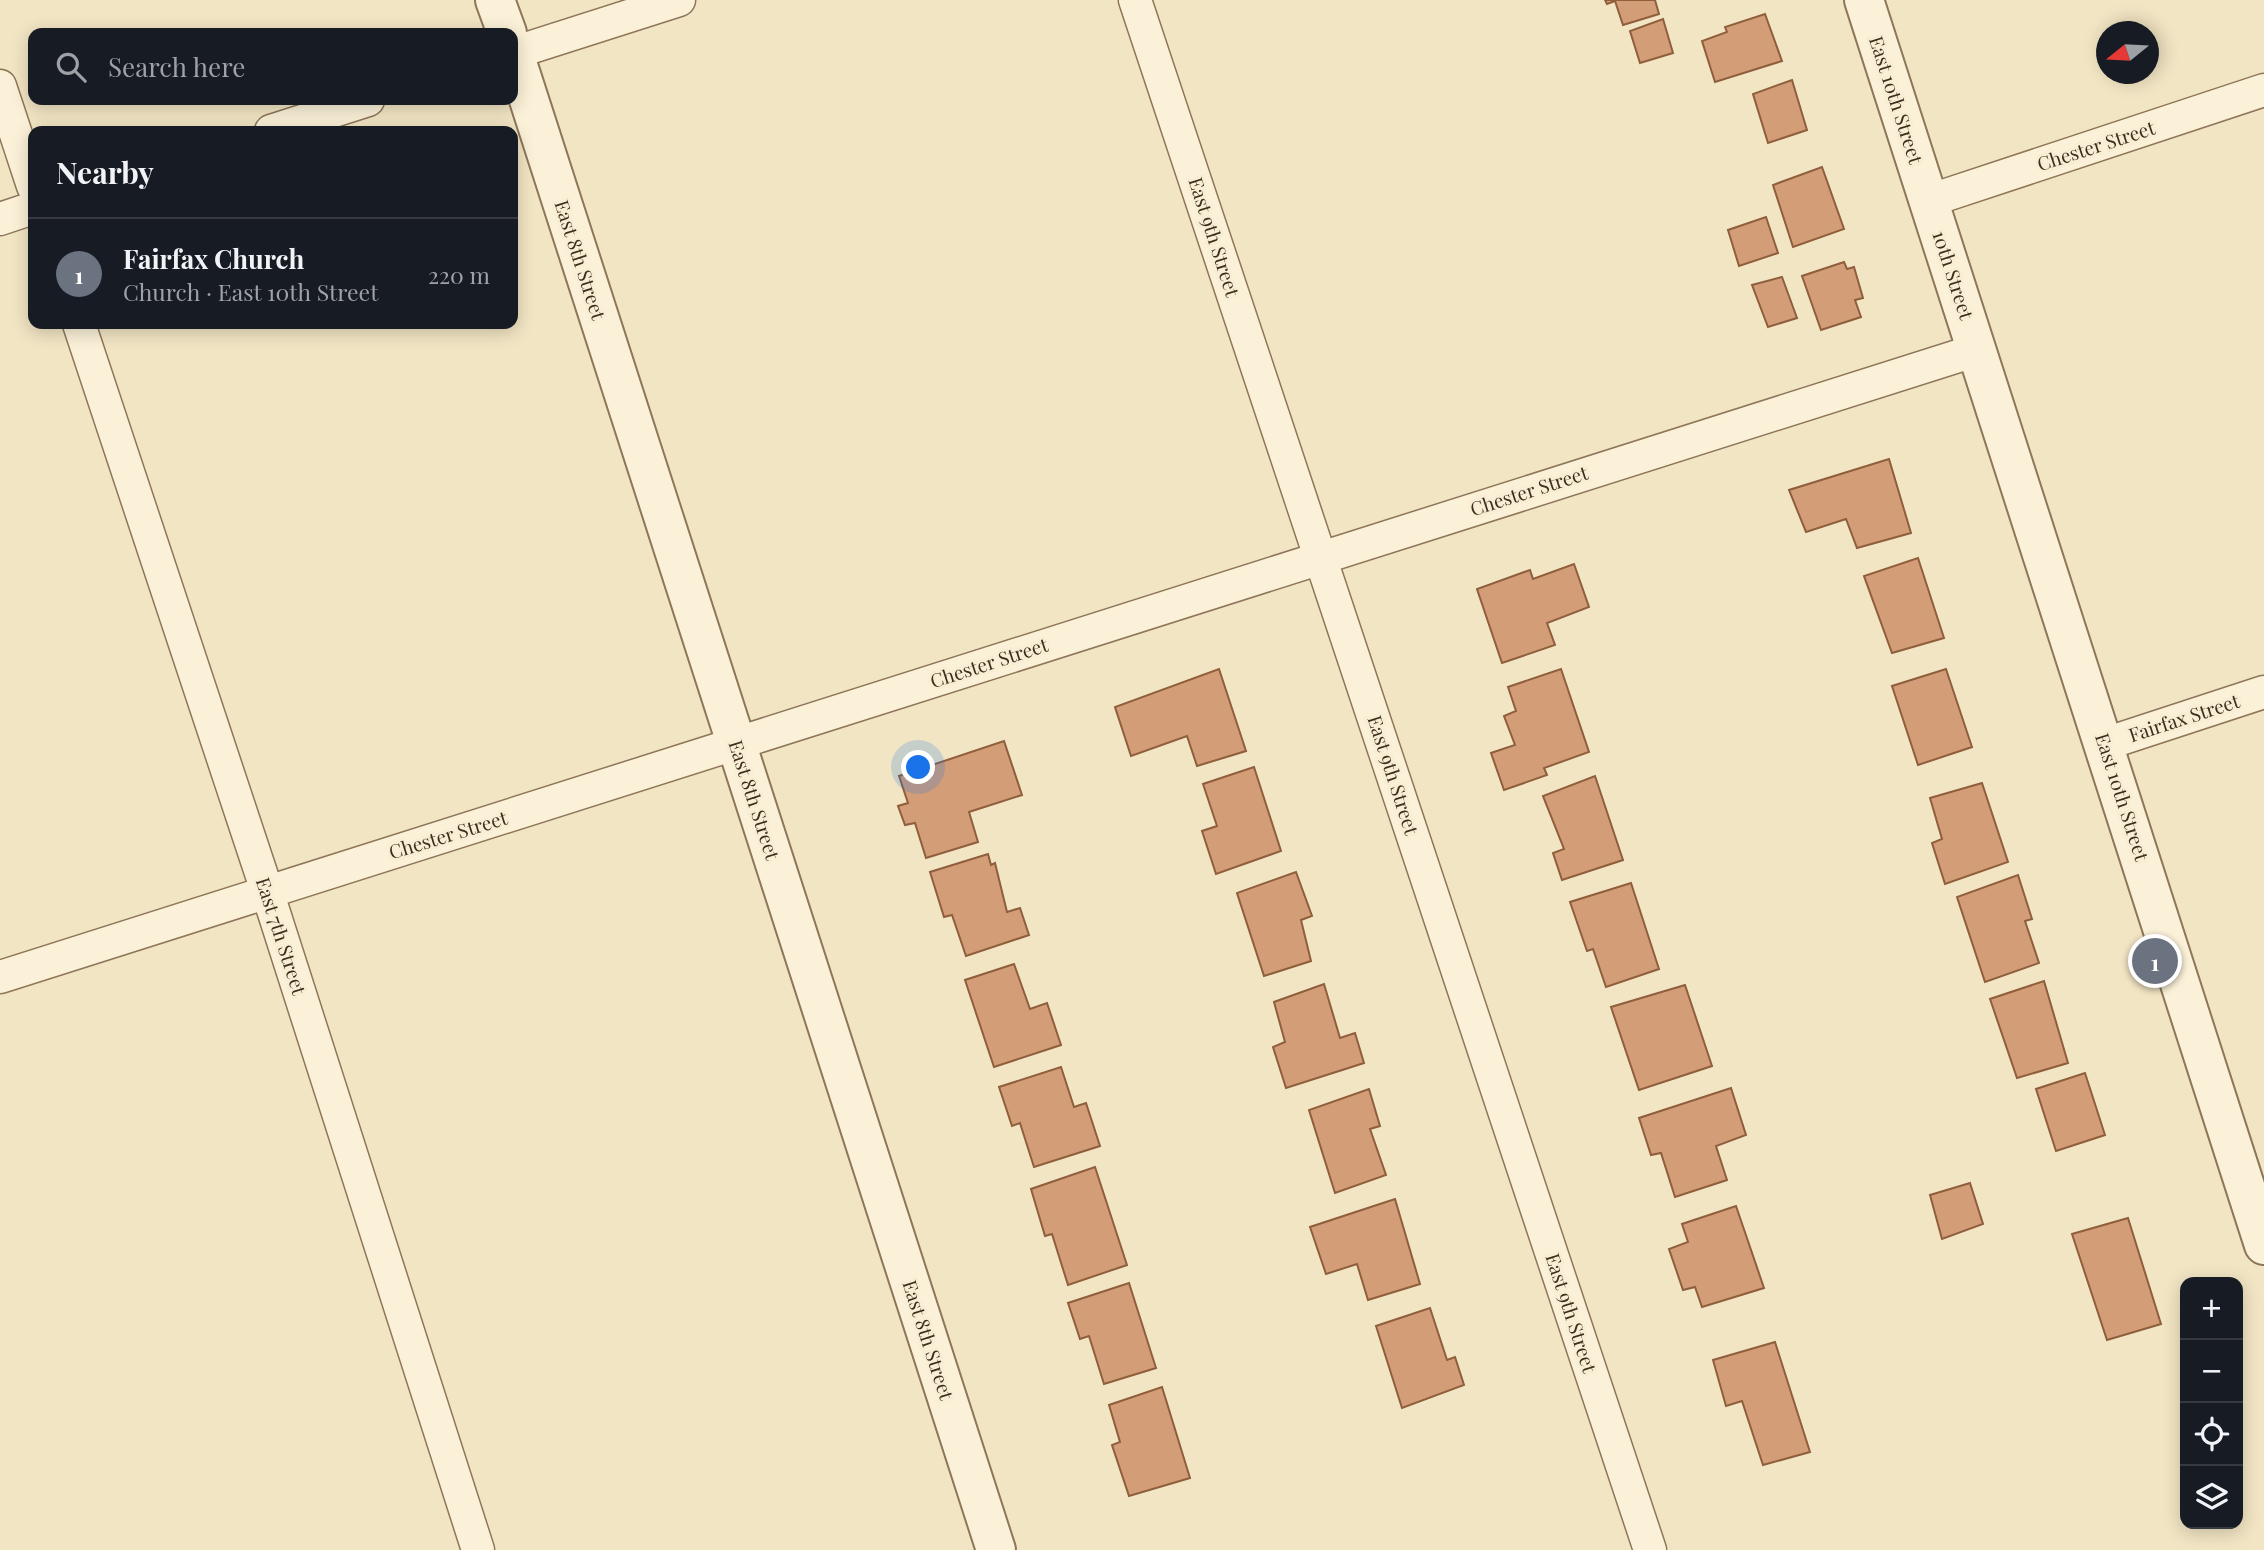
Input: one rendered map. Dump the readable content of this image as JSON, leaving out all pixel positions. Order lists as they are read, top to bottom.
{
  "streets": {
    "street": [
      "East 10th Street",
      "Chester Street",
      "East 9th Street",
      "East 8th Street",
      "10th Street",
      "Fairfax Street",
      "East 7th Street"
    ]
  },
  "crossings": [
    ["East 10th Street", "Chester Street"],
    ["East 10th Street", "10th Street"],
    ["East 10th Street", "Fairfax Street"],
    ["Chester Street", "East 9th Street"],
    ["Chester Street", "East 8th Street"],
    ["Chester Street", "10th Street"],
    ["Chester Street", "East 7th Street"]
  ],
  "north": "left",
  "page": {
    "search": "Search here",
    "heading": "Nearby",
    "list": [
      {
        "mark": "1",
        "name": "Fairfax Church",
        "note": "Church · East 10th Street",
        "value": "220 m"
      }
    ],
    "pins": "1",
    "map_buttons": ["+", "−"]
  }
}
